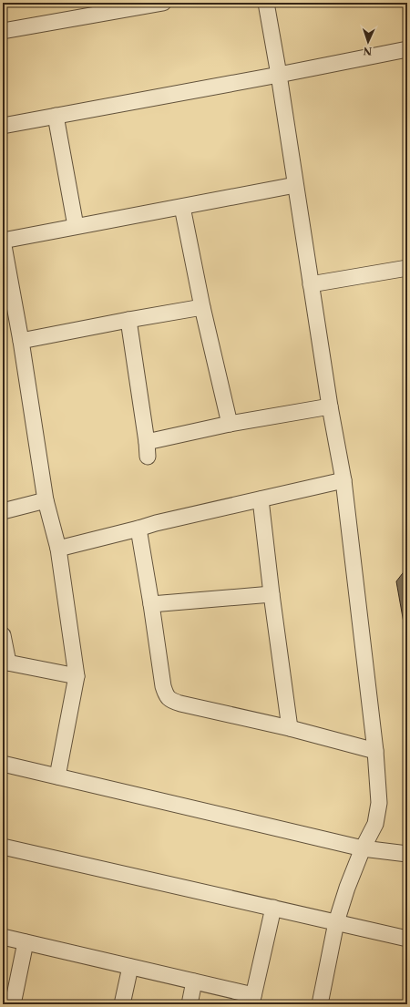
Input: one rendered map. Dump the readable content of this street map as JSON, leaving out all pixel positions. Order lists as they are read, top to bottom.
{
  "north": "bottom"
}
